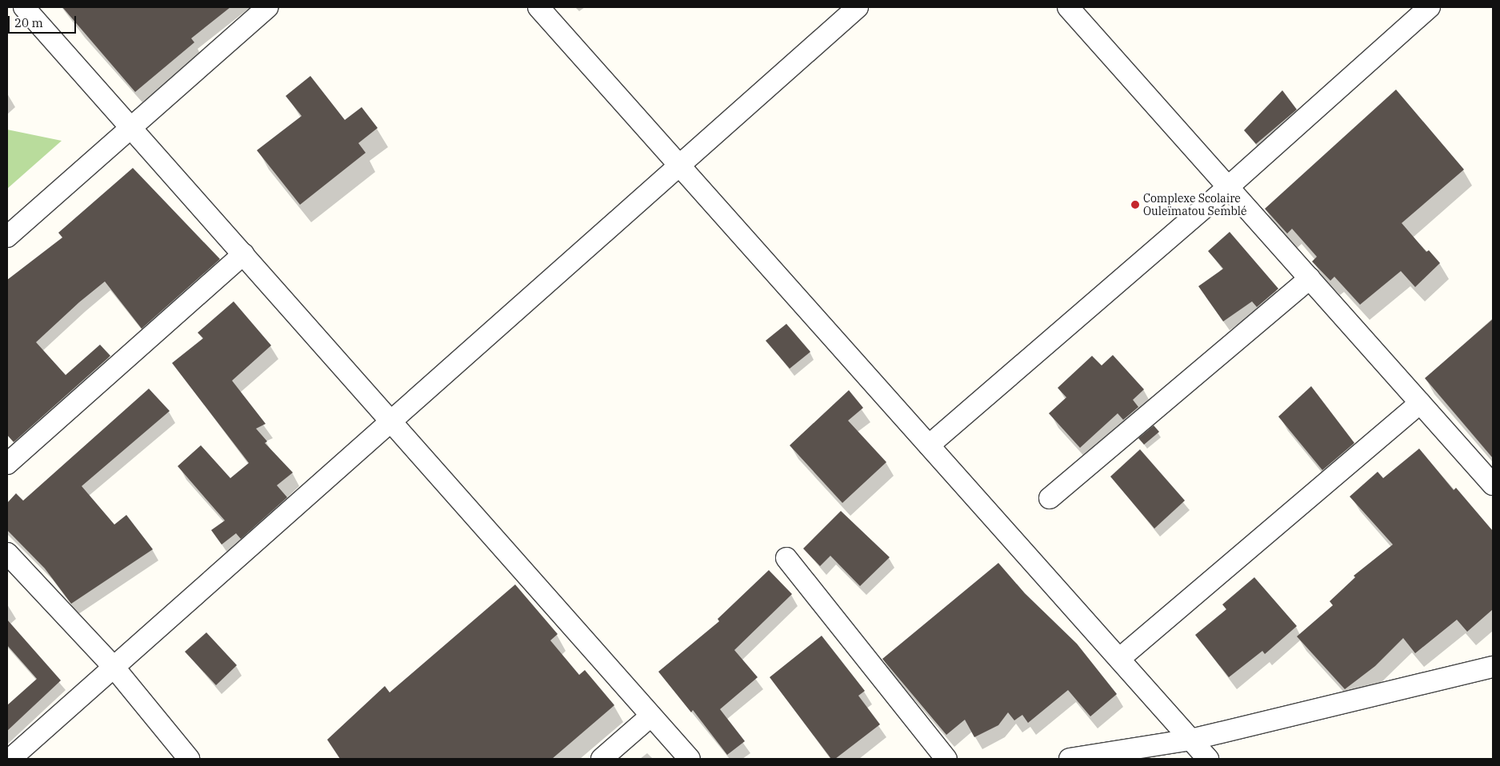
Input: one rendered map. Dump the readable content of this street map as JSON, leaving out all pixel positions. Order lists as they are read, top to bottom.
{
  "places": ["Complexe Scolaire Ouleïmatou Semblé"],
  "scale_bar": "20 m"
}
